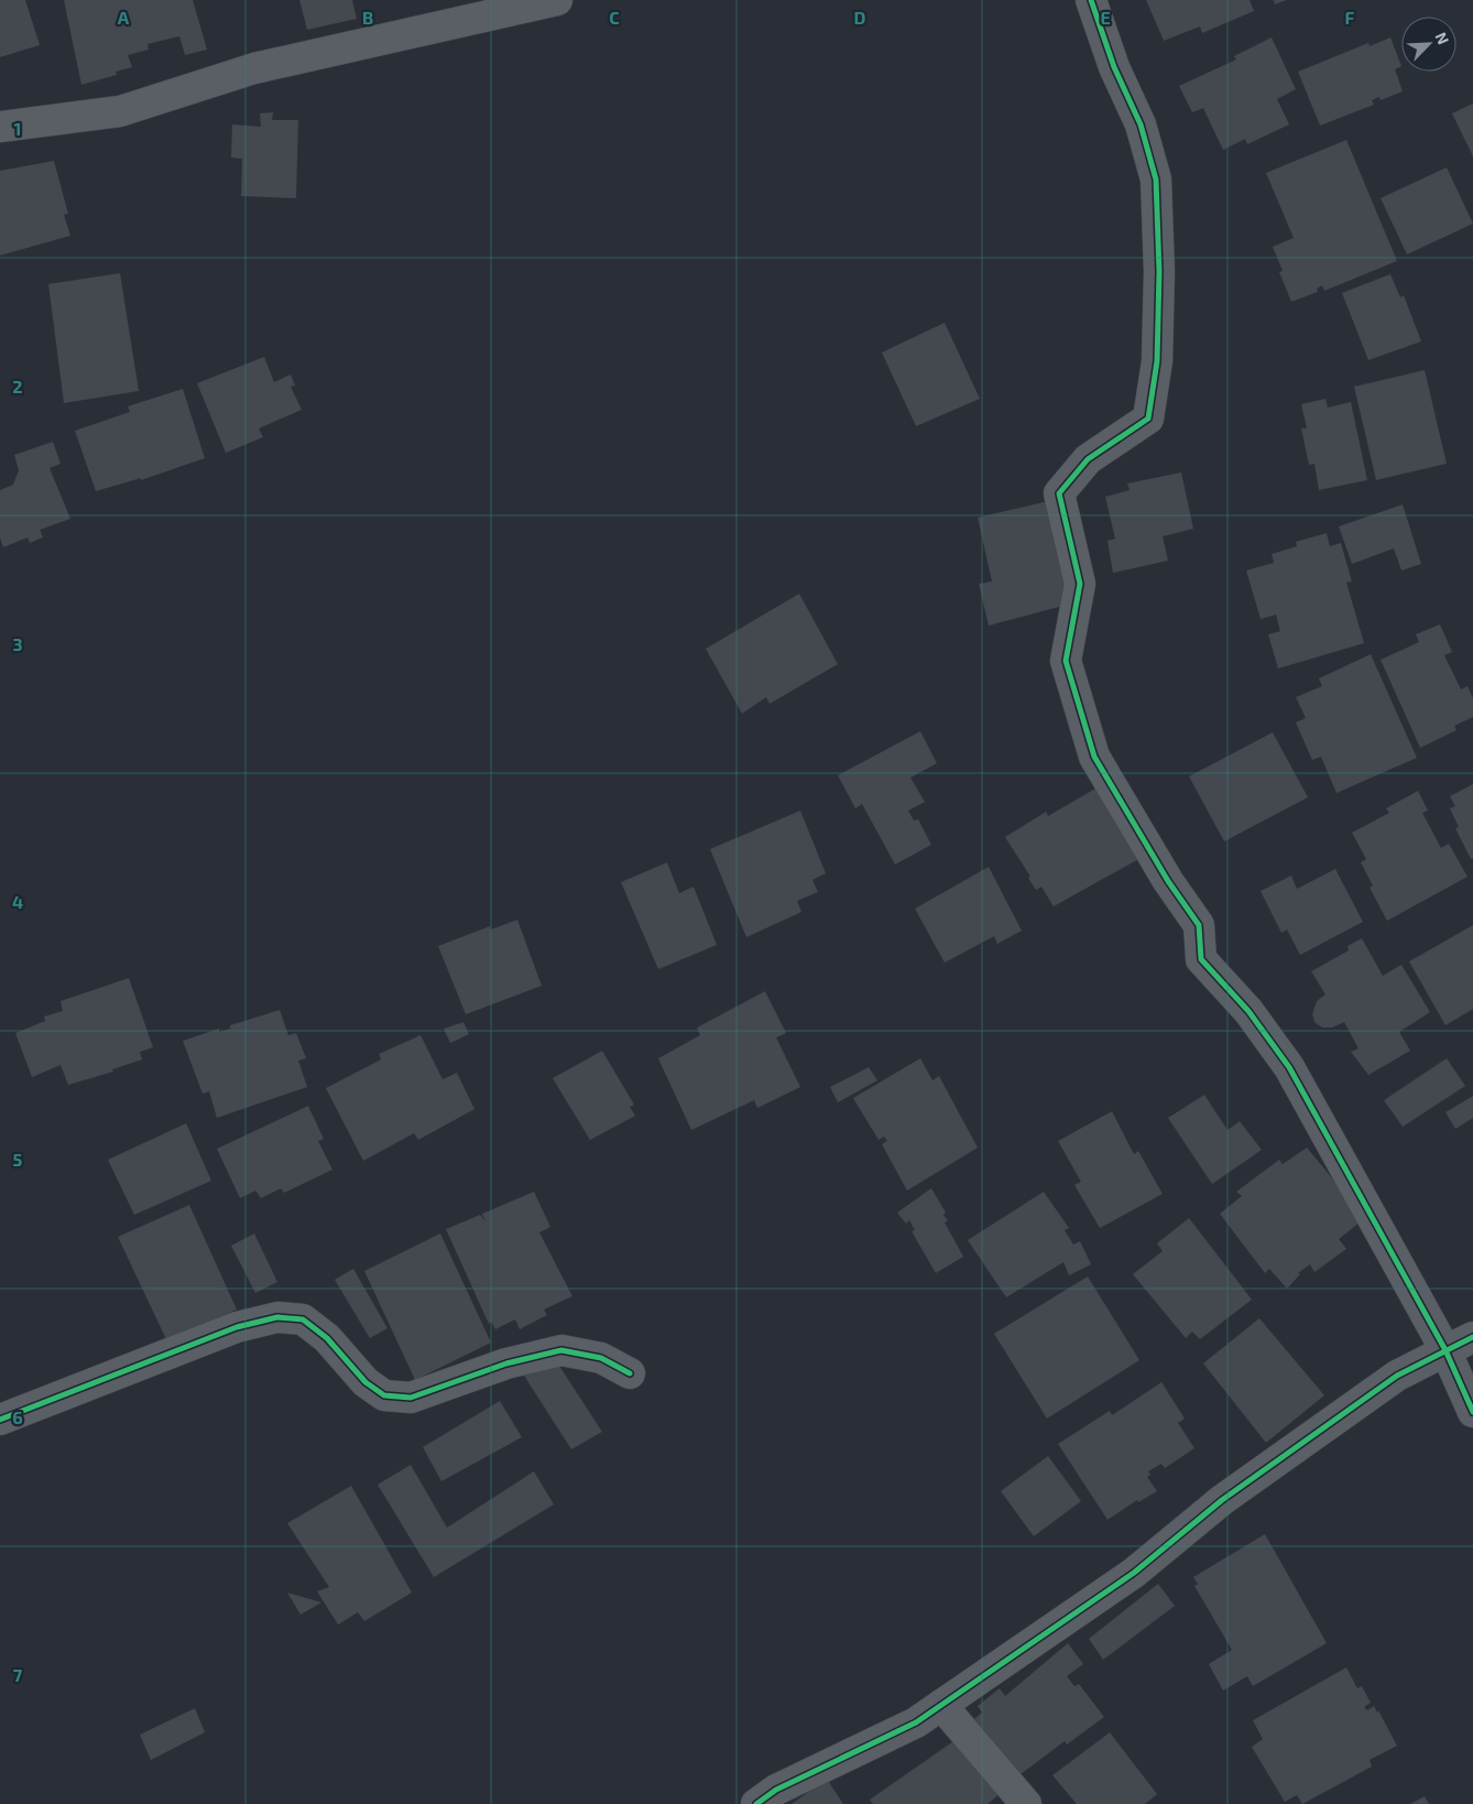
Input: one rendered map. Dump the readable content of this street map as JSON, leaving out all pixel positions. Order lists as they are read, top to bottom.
{
  "north": "top right",
  "grid": {
    "columns": [
      "A",
      "B",
      "C",
      "D",
      "E",
      "F"
    ],
    "rows": [
      "1",
      "2",
      "3",
      "4",
      "5",
      "6",
      "7"
    ]
  }
}
